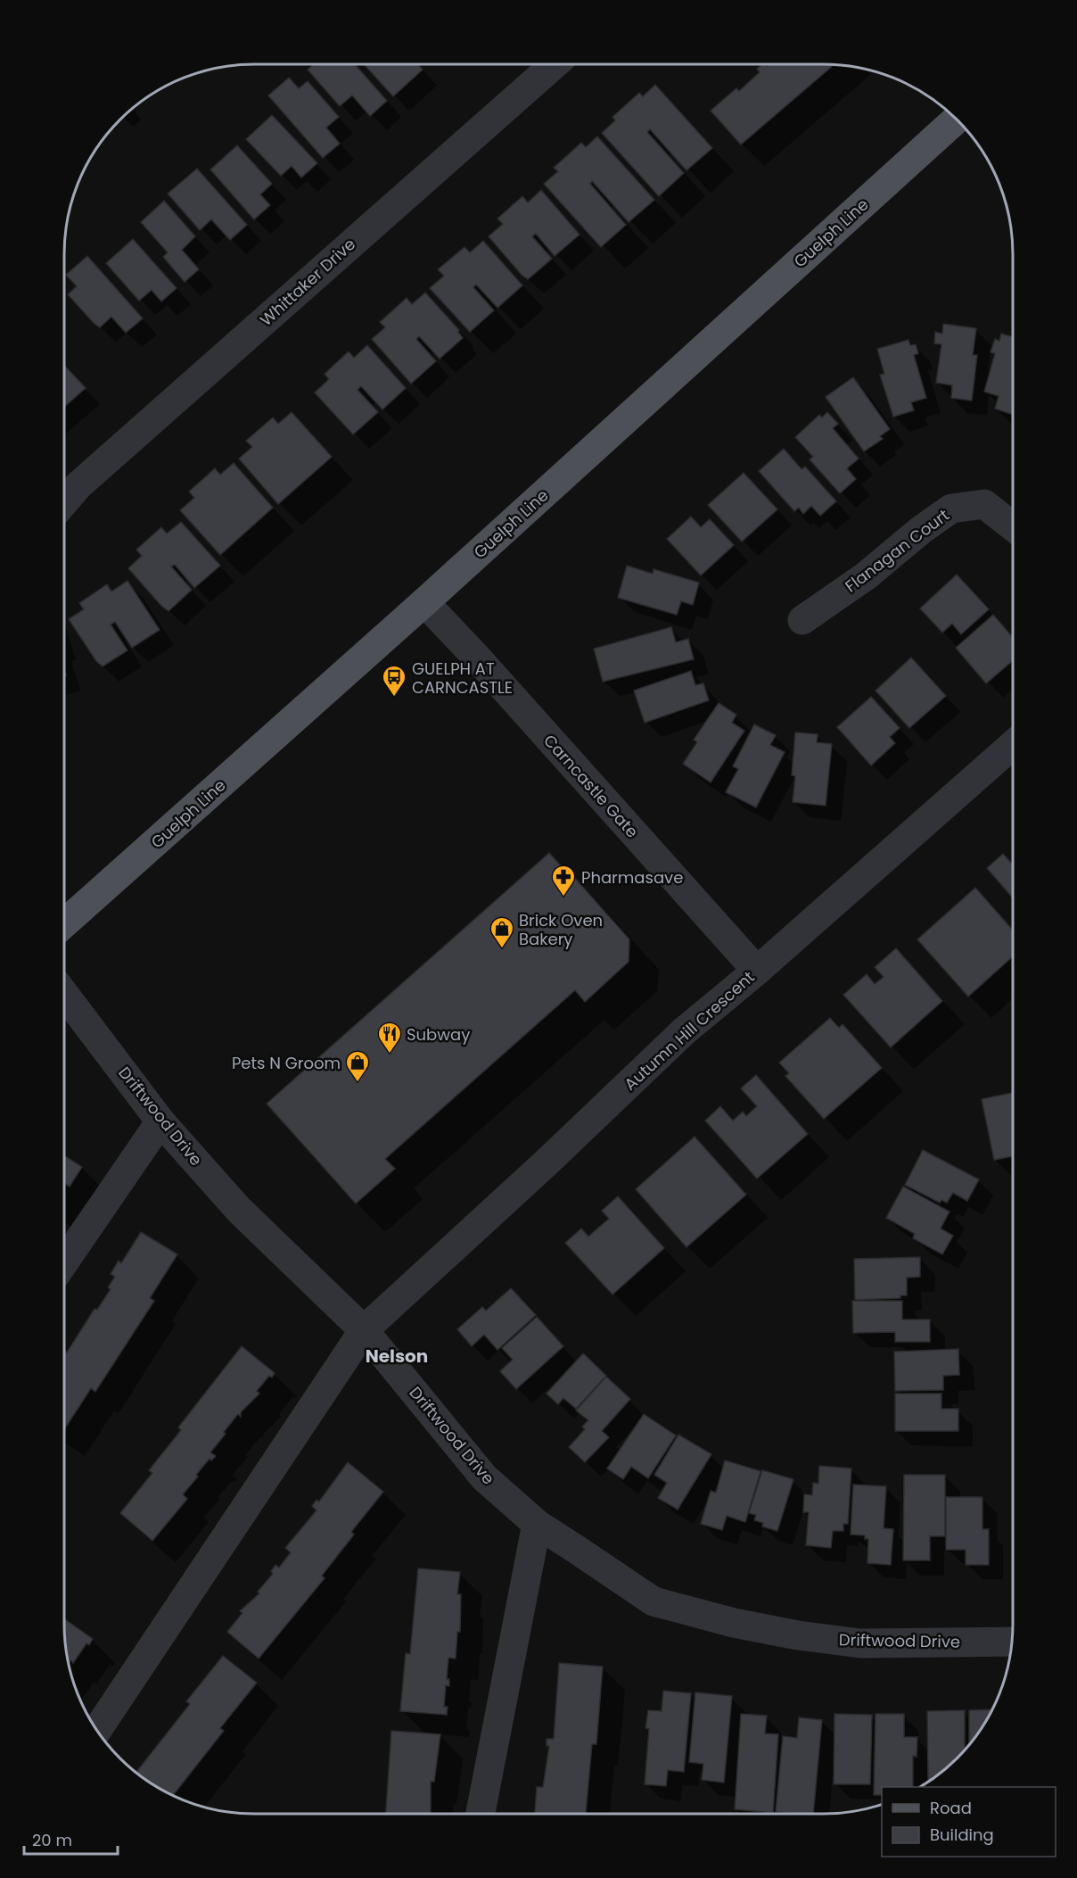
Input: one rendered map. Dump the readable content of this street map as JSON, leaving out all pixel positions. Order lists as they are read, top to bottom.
{
  "streets": {
    "main road": ["Guelph Line"],
    "street": [
      "Whittaker Drive",
      "Flanagan Court",
      "Carncastle Gate",
      "Autumn Hill Crescent",
      "Driftwood Drive"
    ]
  },
  "crossings": [
    ["Guelph Line", "Carncastle Gate"],
    ["Carncastle Gate", "Autumn Hill Crescent"],
    ["Autumn Hill Crescent", "Driftwood Drive"]
  ],
  "districts": ["Nelson"],
  "places": {
    "bus stop": ["GUELPH AT CARNCASTLE"],
    "pharmacy": ["Pharmasave"],
    "shop": ["Brick Oven Bakery", "Pets N Groom"],
    "restaurant": ["Subway"]
  },
  "legend": ["Road", "Building"],
  "scale_bar": "20 m"
}
